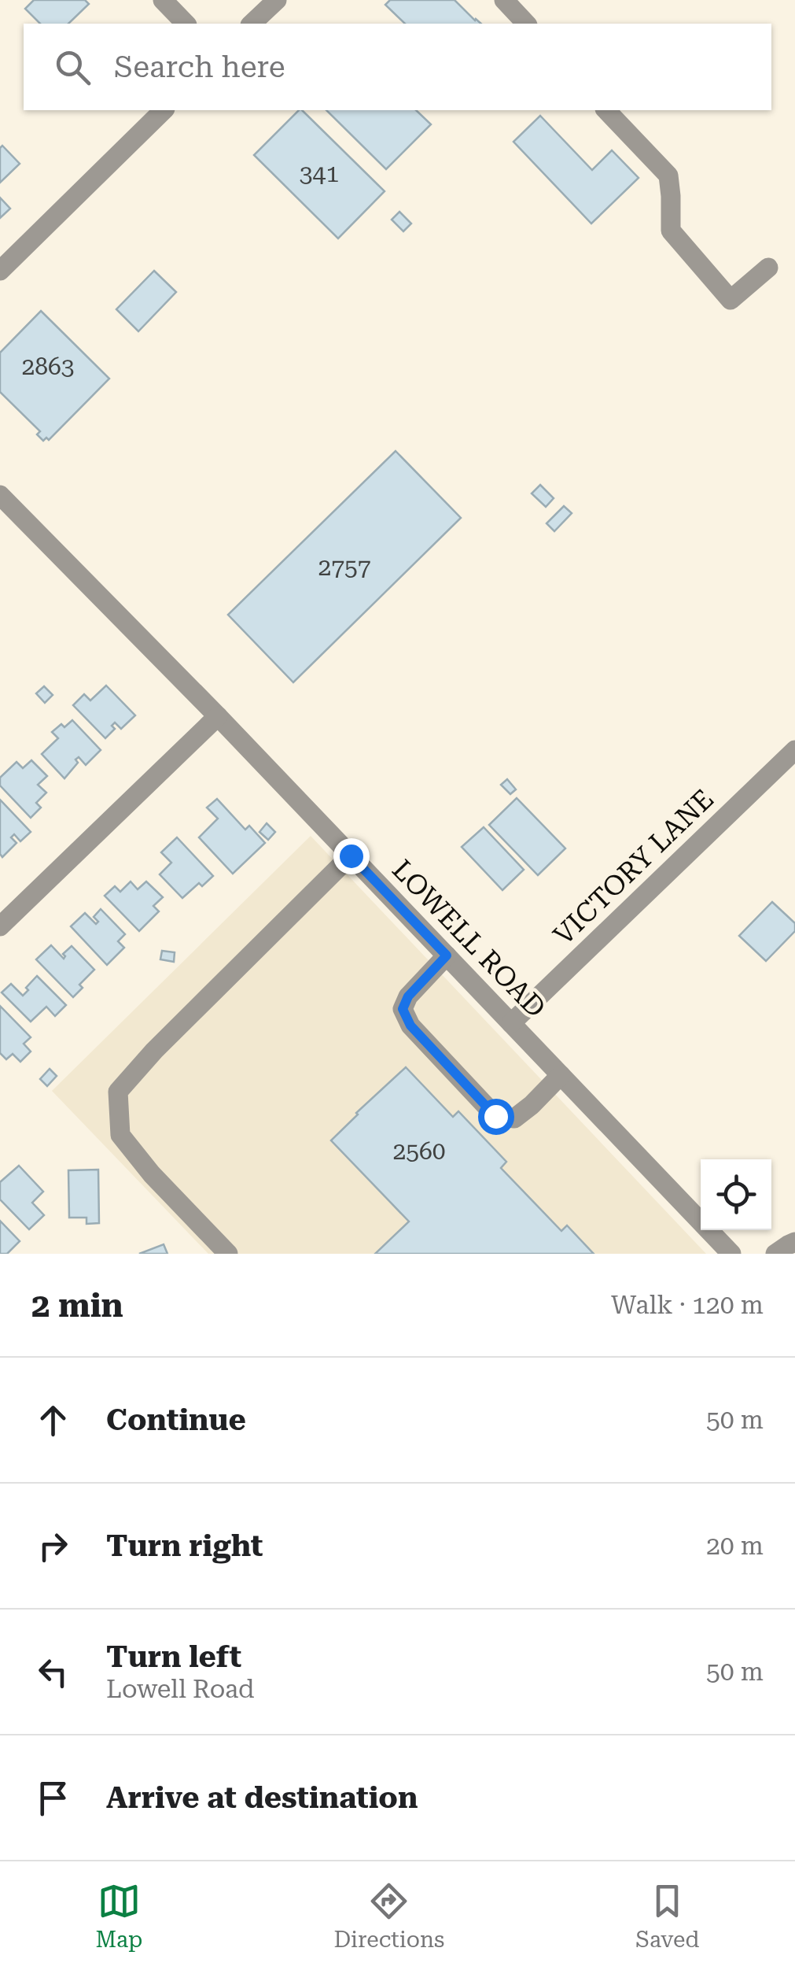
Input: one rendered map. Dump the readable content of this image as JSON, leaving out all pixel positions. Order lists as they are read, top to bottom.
{
  "streets": {
    "street": ["VICTORY LANE", "LOWELL ROAD"]
  },
  "crossings": [
    ["VICTORY LANE", "LOWELL ROAD"]
  ],
  "house_numbers": [
    "341",
    "2863",
    "2757",
    "2560"
  ],
  "page": {
    "search": "Search here",
    "heading": ["2 min", "Walk · 120 m"],
    "list": [
      ["Continue", "50 m"],
      ["Turn right", "20 m"],
      ["Turn left", "Lowell Road", "50 m"],
      "Arrive at destination"
    ],
    "nav": ["Map", "Directions", "Saved"]
  }
}
